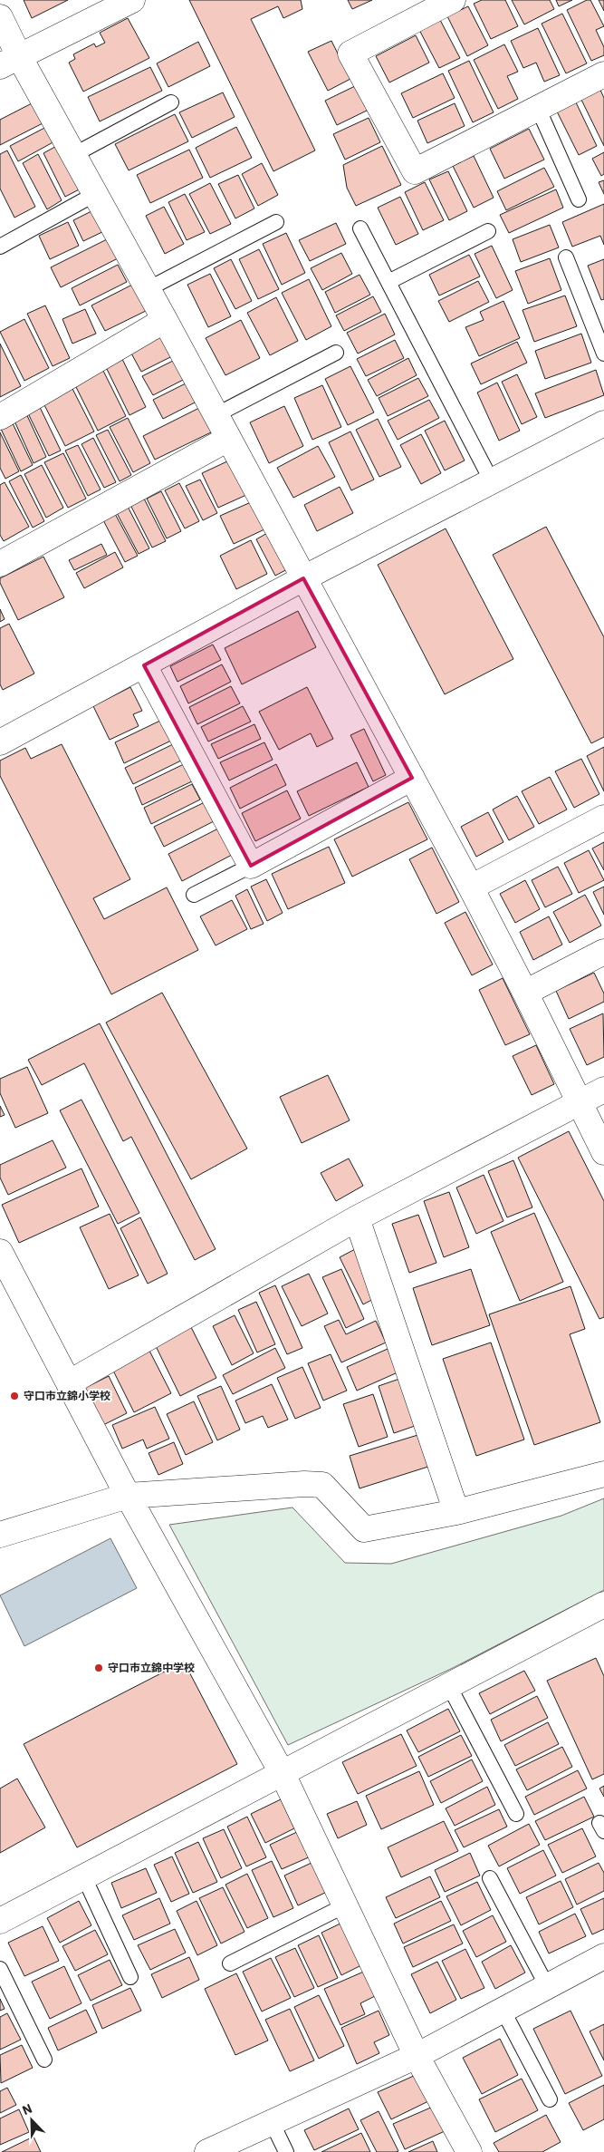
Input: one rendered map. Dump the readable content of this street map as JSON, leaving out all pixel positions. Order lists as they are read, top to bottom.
{
  "places": ["守口市立錦小学校", "守口市立錦中学校"],
  "north": "top left"
}
